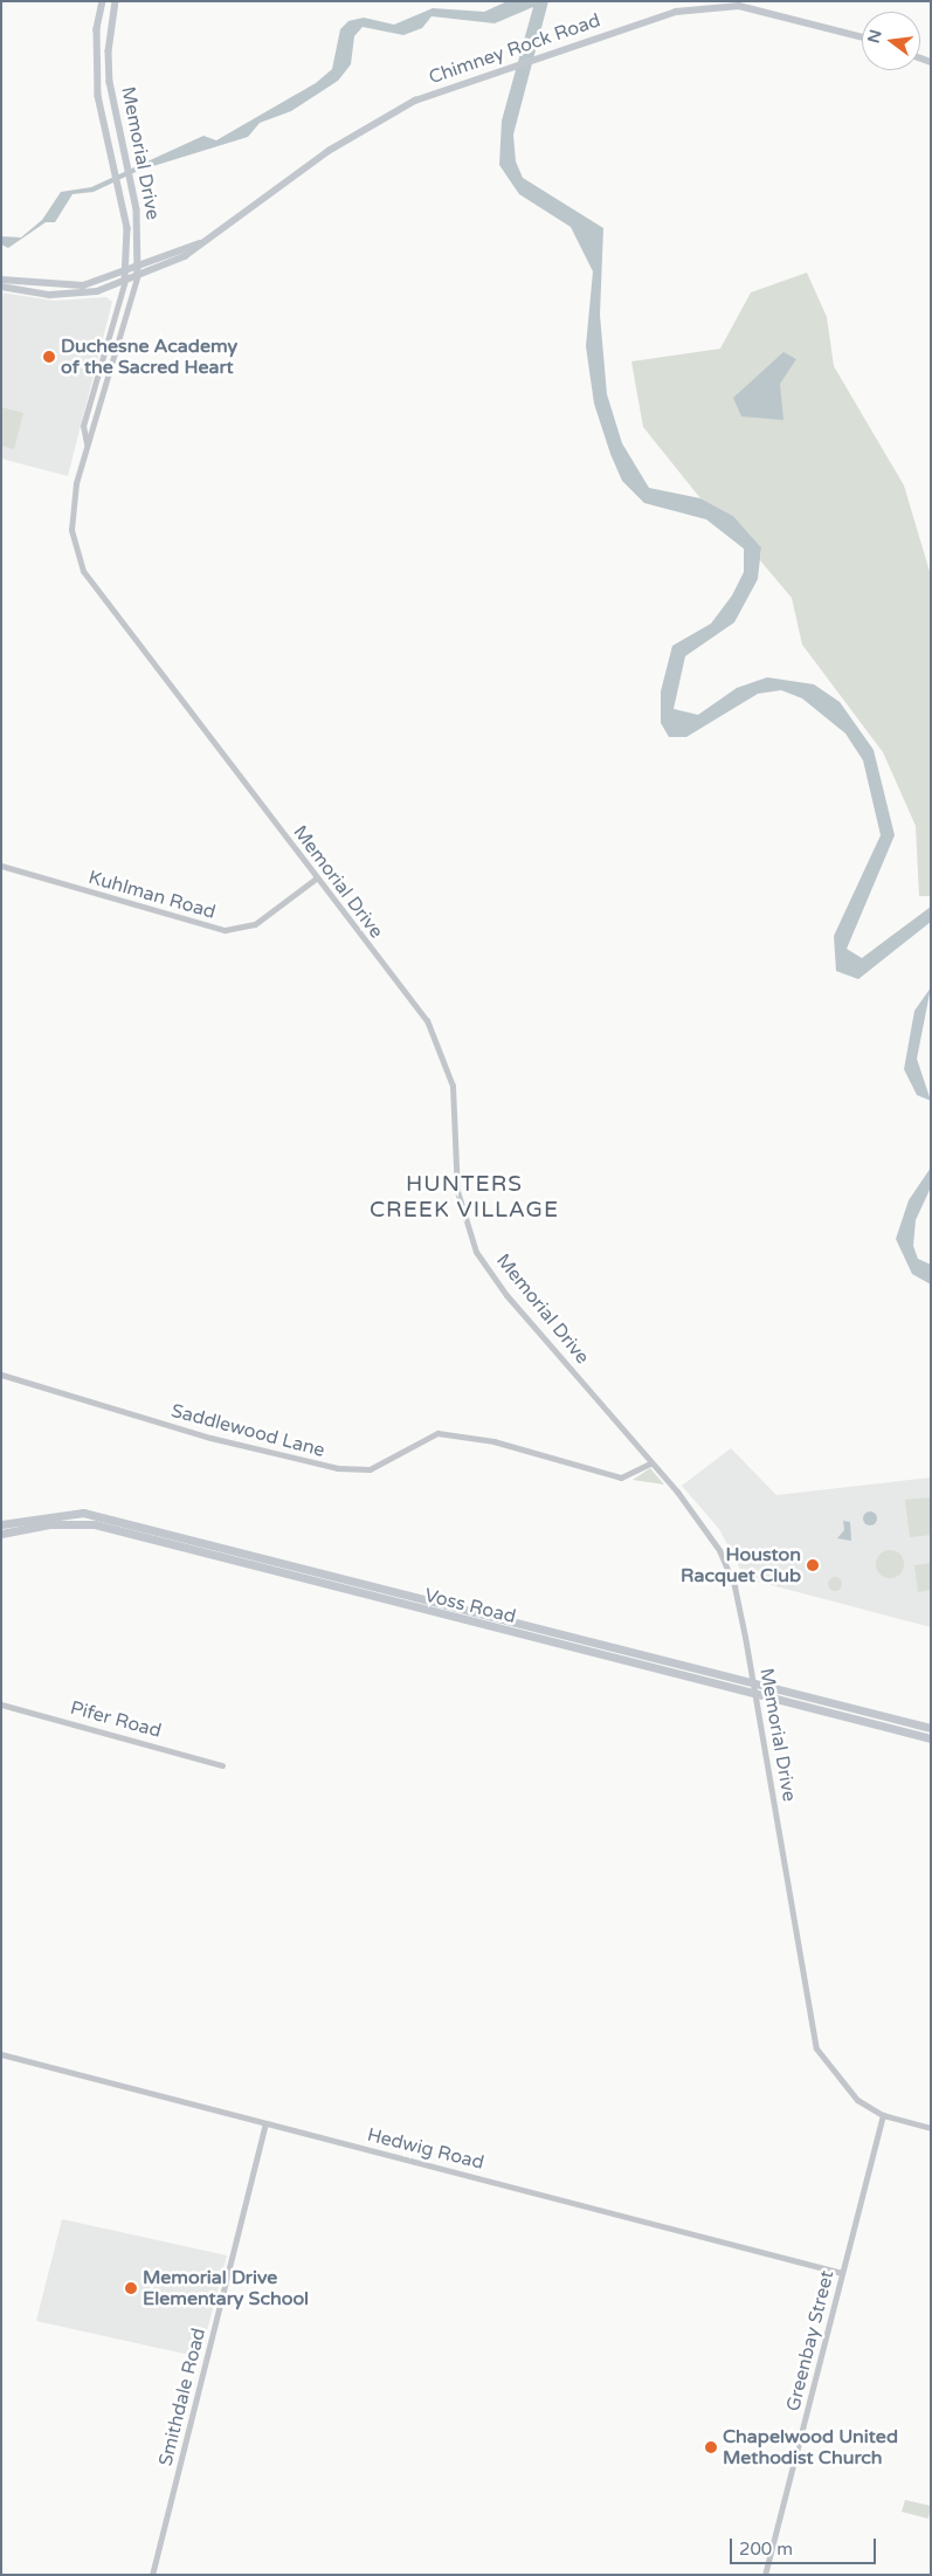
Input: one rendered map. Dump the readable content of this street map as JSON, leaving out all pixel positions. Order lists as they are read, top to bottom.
{
  "streets": {
    "main road": ["Chimney Rock Road", "Memorial Drive", "Voss Road"],
    "street": [
      "Kuhlman Road",
      "Saddlewood Lane",
      "Pifer Road",
      "Hedwig Road",
      "Greenbay Street",
      "Smithdale Road"
    ]
  },
  "crossings": [
    ["Chimney Rock Road", "Memorial Drive"],
    ["Memorial Drive", "Kuhlman Road"],
    ["Memorial Drive", "Saddlewood Lane"],
    ["Memorial Drive", "Voss Road"],
    ["Memorial Drive", "Greenbay Street"],
    ["Hedwig Road", "Greenbay Street"],
    ["Hedwig Road", "Smithdale Road"]
  ],
  "districts": ["HUNTERS CREEK VILLAGE"],
  "places": [
    "Duchesne Academy of the Sacred Heart",
    "Houston Racquet Club",
    "Memorial Drive Elementary School",
    "Chapelwood United Methodist Church"
  ],
  "scale_bar": "200 m",
  "north": "left"
}
